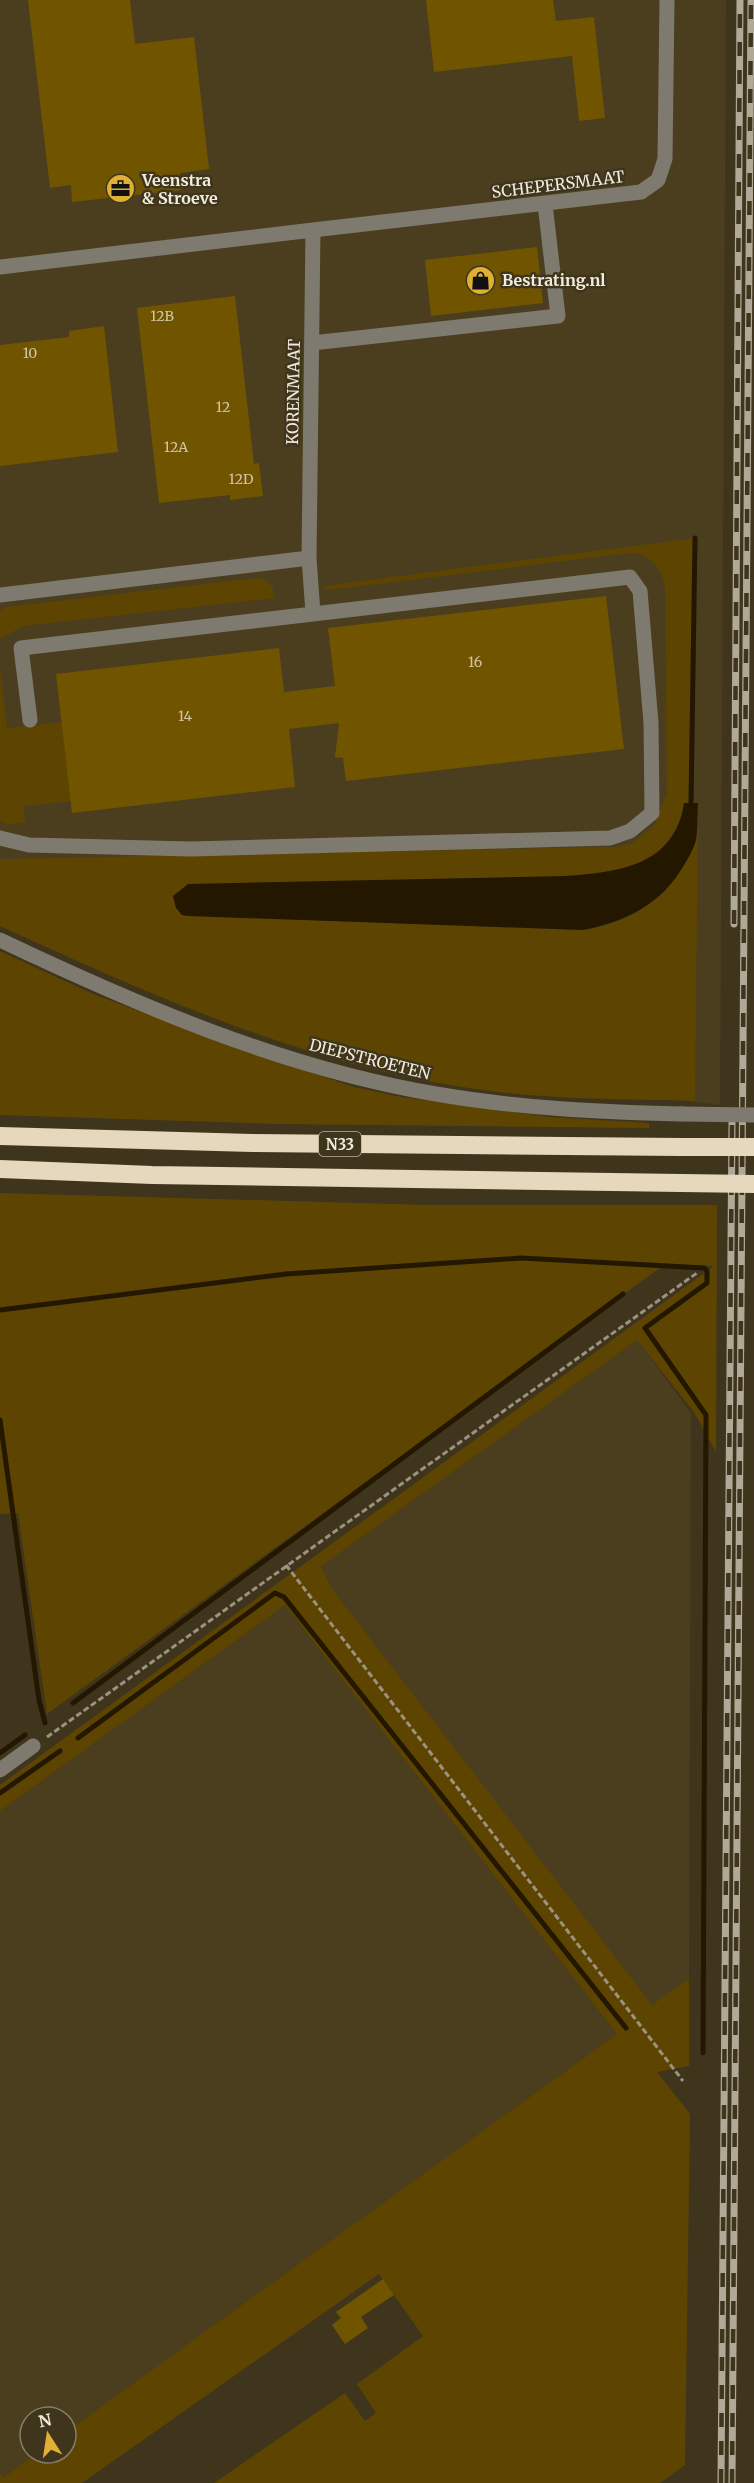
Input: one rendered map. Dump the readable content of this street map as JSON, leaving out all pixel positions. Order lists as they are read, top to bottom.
{
  "streets": {
    "highway": ["N33"],
    "street": ["SCHEPERSMAAT", "KORENMAAT", "DIEPSTROETEN"]
  },
  "crossings": [
    ["SCHEPERSMAAT", "KORENMAAT"]
  ],
  "places": {
    "office": ["Veenstra & Stroeve"],
    "shop": ["Bestrating.nl"]
  },
  "house_numbers": [
    "12B",
    "10",
    "12",
    "12A",
    "12D",
    "16",
    "14"
  ],
  "north": "top"
}
